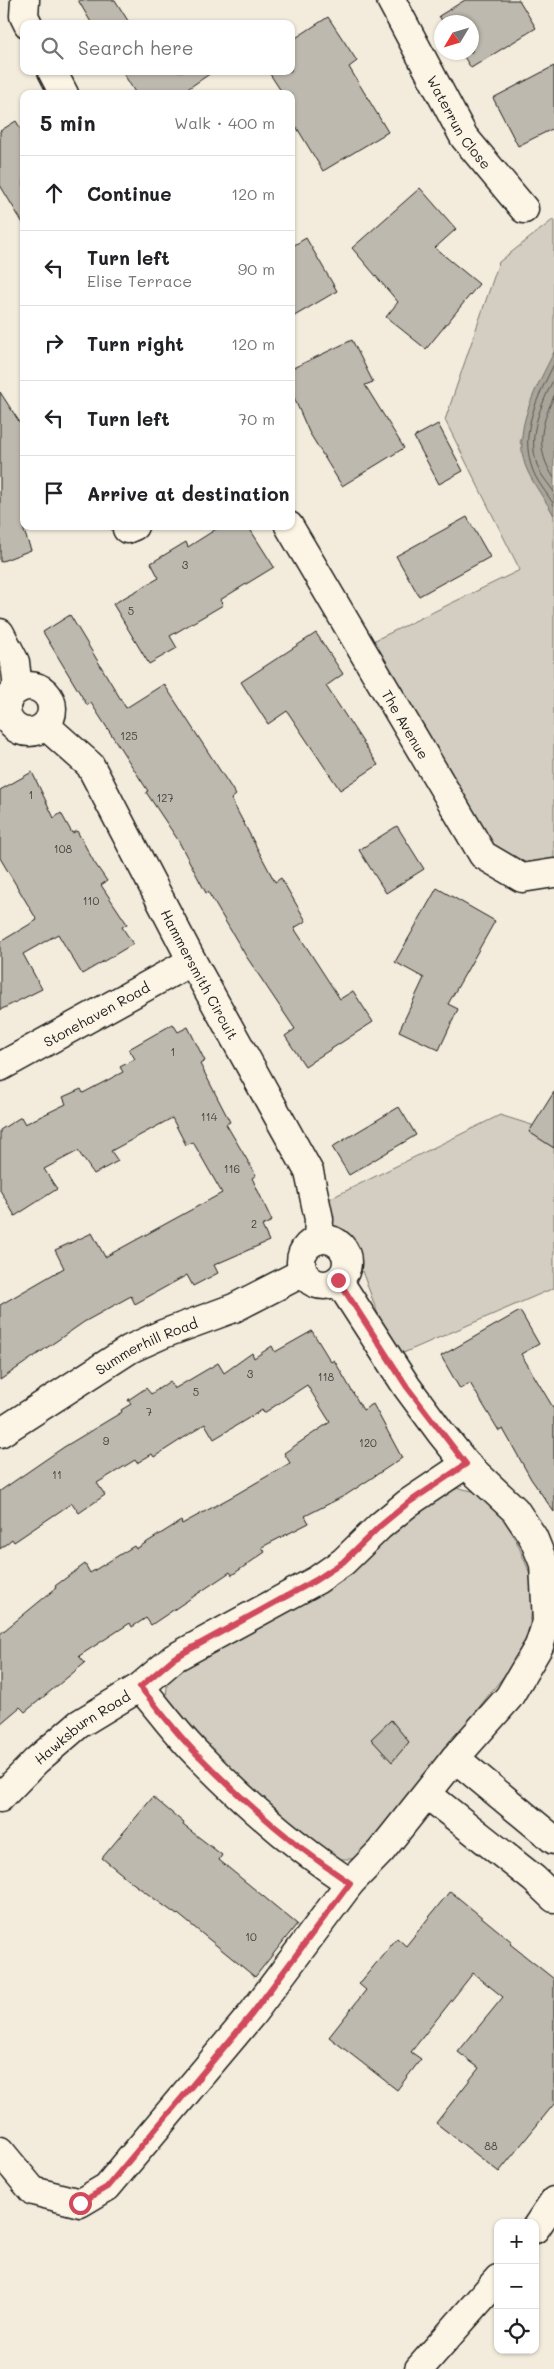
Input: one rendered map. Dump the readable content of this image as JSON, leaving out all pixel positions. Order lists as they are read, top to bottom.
{
  "streets": {
    "street": [
      "Waterrun Close",
      "The Avenue",
      "Hammersmith Circuit",
      "Stonehaven Road",
      "Summerhill Road",
      "Hawksburn Road"
    ]
  },
  "crossings": [
    ["Hammersmith Circuit", "Stonehaven Road"],
    ["Hammersmith Circuit", "Summerhill Road"]
  ],
  "house_numbers": [
    "3",
    "5",
    "125",
    "1",
    "127",
    "108",
    "110",
    "1",
    "114",
    "116",
    "2",
    "3",
    "118",
    "5",
    "7",
    "9",
    "120",
    "11",
    "10",
    "88"
  ],
  "north": "bottom left",
  "page": {
    "search": "Search here",
    "heading": ["5 min", "Walk · 400 m"],
    "list": [
      ["Continue", "120 m"],
      ["Turn left", "Elise Terrace", "90 m"],
      ["Turn right", "120 m"],
      ["Turn left", "70 m"],
      "Arrive at destination"
    ],
    "map_buttons": ["+", "−"]
  }
}
